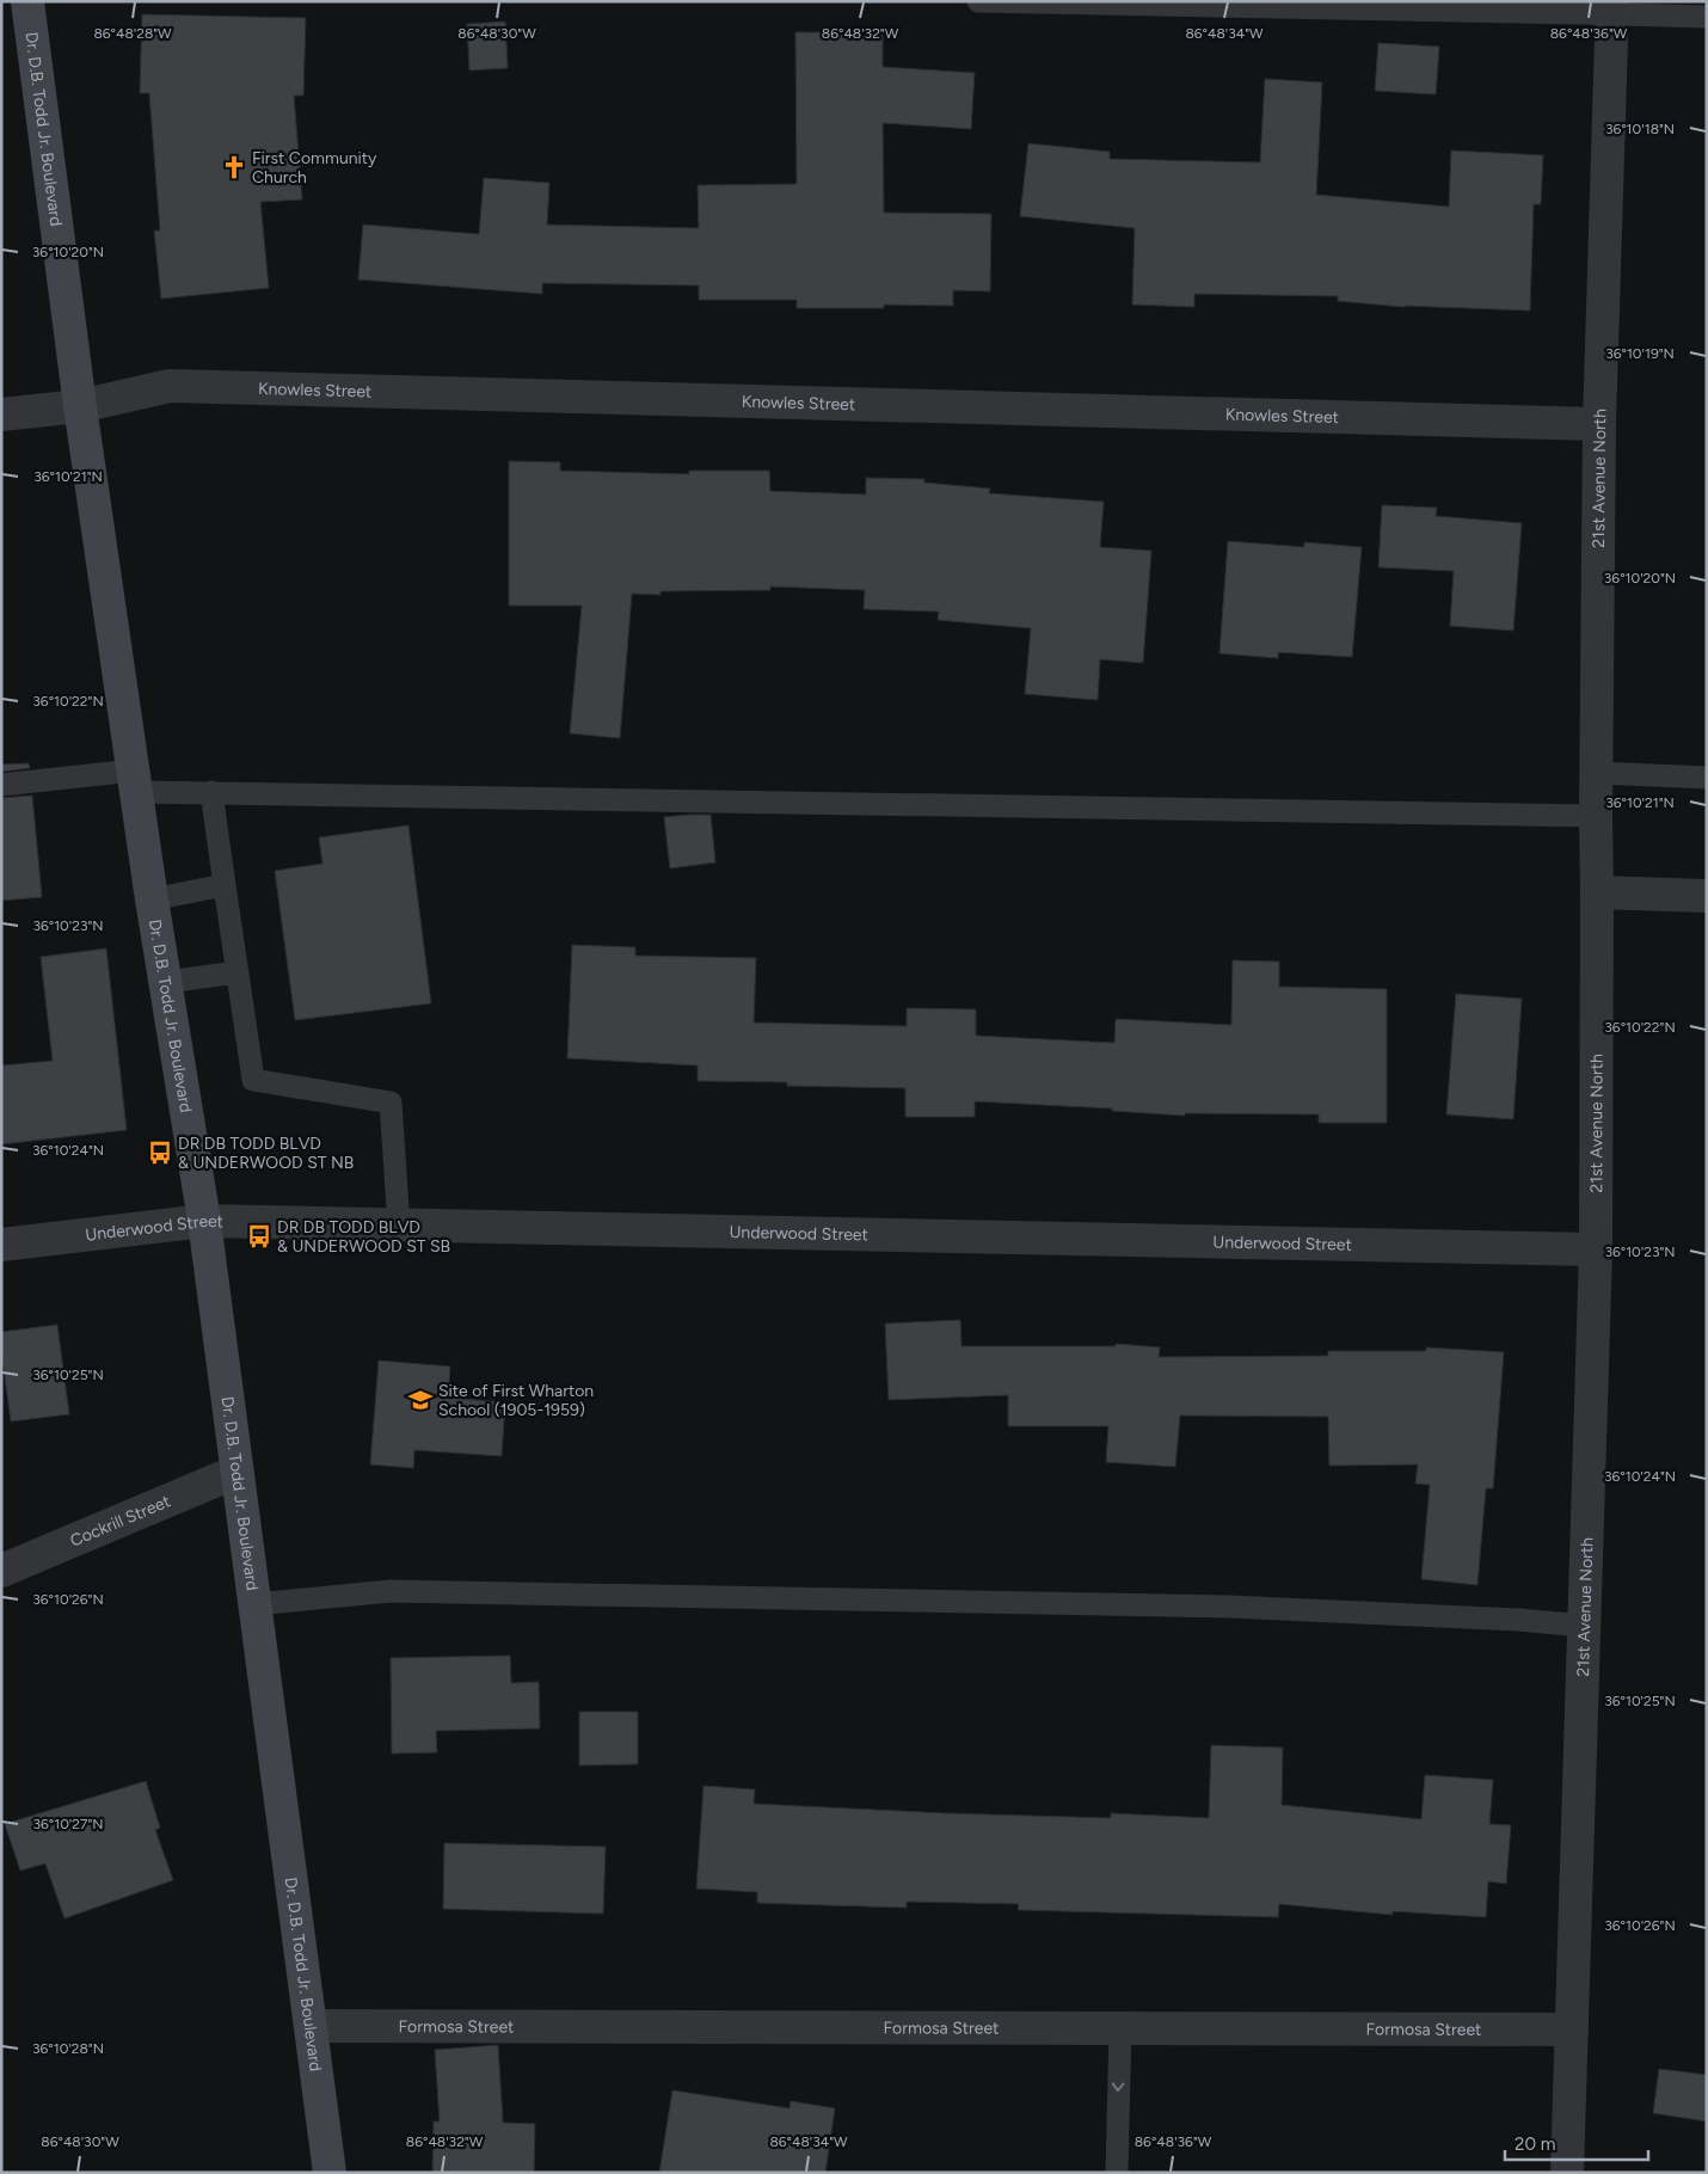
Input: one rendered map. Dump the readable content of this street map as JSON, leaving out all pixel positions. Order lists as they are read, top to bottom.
{
  "streets": {
    "main road": ["Dr. D.B. Todd Jr. Boulevard"],
    "street": [
      "Knowles Street",
      "21st Avenue North",
      "Underwood Street",
      "Cockrill Street",
      "Formosa Street"
    ]
  },
  "crossings": [
    ["Dr. D.B. Todd Jr. Boulevard", "Knowles Street"],
    ["Dr. D.B. Todd Jr. Boulevard", "Underwood Street"],
    ["Dr. D.B. Todd Jr. Boulevard", "Cockrill Street"],
    ["Dr. D.B. Todd Jr. Boulevard", "Formosa Street"],
    ["Knowles Street", "21st Avenue North"],
    ["21st Avenue North", "Underwood Street"],
    ["21st Avenue North", "Formosa Street"]
  ],
  "places": {
    "church": ["First Community Church"],
    "bus stop": ["DR DB TODD BLVD & UNDERWOOD ST NB", "DR DB TODD BLVD & UNDERWOOD ST SB"],
    "school or university": ["Site of First Wharton School (1905-1959)"]
  },
  "scale_bar": "20 m",
  "coordinates": [
    "86°48'28\"W",
    "86°48'30\"W",
    "86°48'32\"W",
    "86°48'34\"W",
    "86°48'36\"W",
    "36°10'18\"N",
    "36°10'20\"N",
    "36°10'19\"N",
    "36°10'21\"N",
    "36°10'22\"N",
    "36°10'23\"N",
    "36°10'24\"N",
    "36°10'25\"N",
    "36°10'26\"N",
    "36°10'27\"N",
    "36°10'28\"N"
  ]
}
